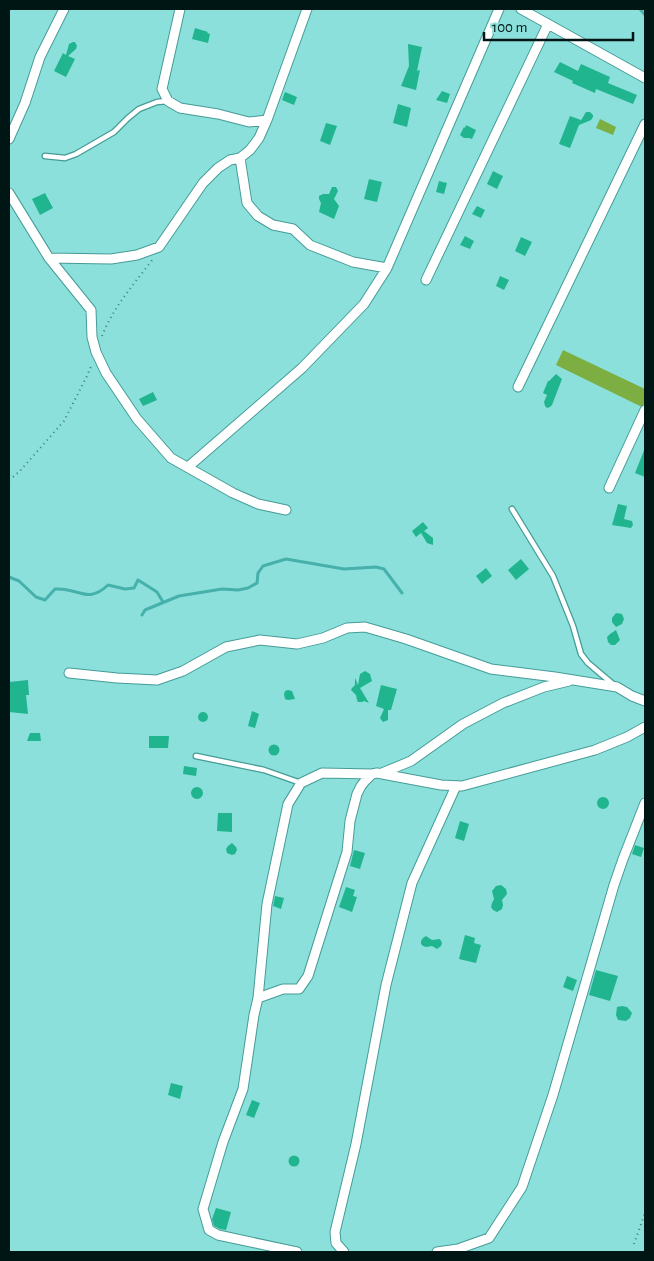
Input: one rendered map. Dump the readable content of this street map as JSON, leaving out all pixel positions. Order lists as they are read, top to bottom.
{
  "scale_bar": "100 m"
}
